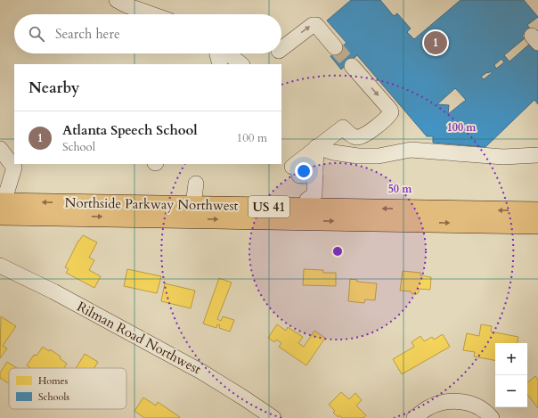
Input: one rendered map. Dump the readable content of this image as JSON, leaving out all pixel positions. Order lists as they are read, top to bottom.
{
  "streets": {
    "main road": ["Northside Parkway Northwest", "US 41"],
    "street": ["Rilman Road Northwest"]
  },
  "legend": ["Homes", "Schools"],
  "page": {
    "search": "Search here",
    "pins": "1",
    "heading": "Nearby",
    "list": [
      {
        "mark": "1",
        "name": "Atlanta Speech School",
        "note": "School",
        "value": "100 m"
      }
    ],
    "map_buttons": ["+", "−"]
  },
  "rings": ["100 m", "50 m"]
}
